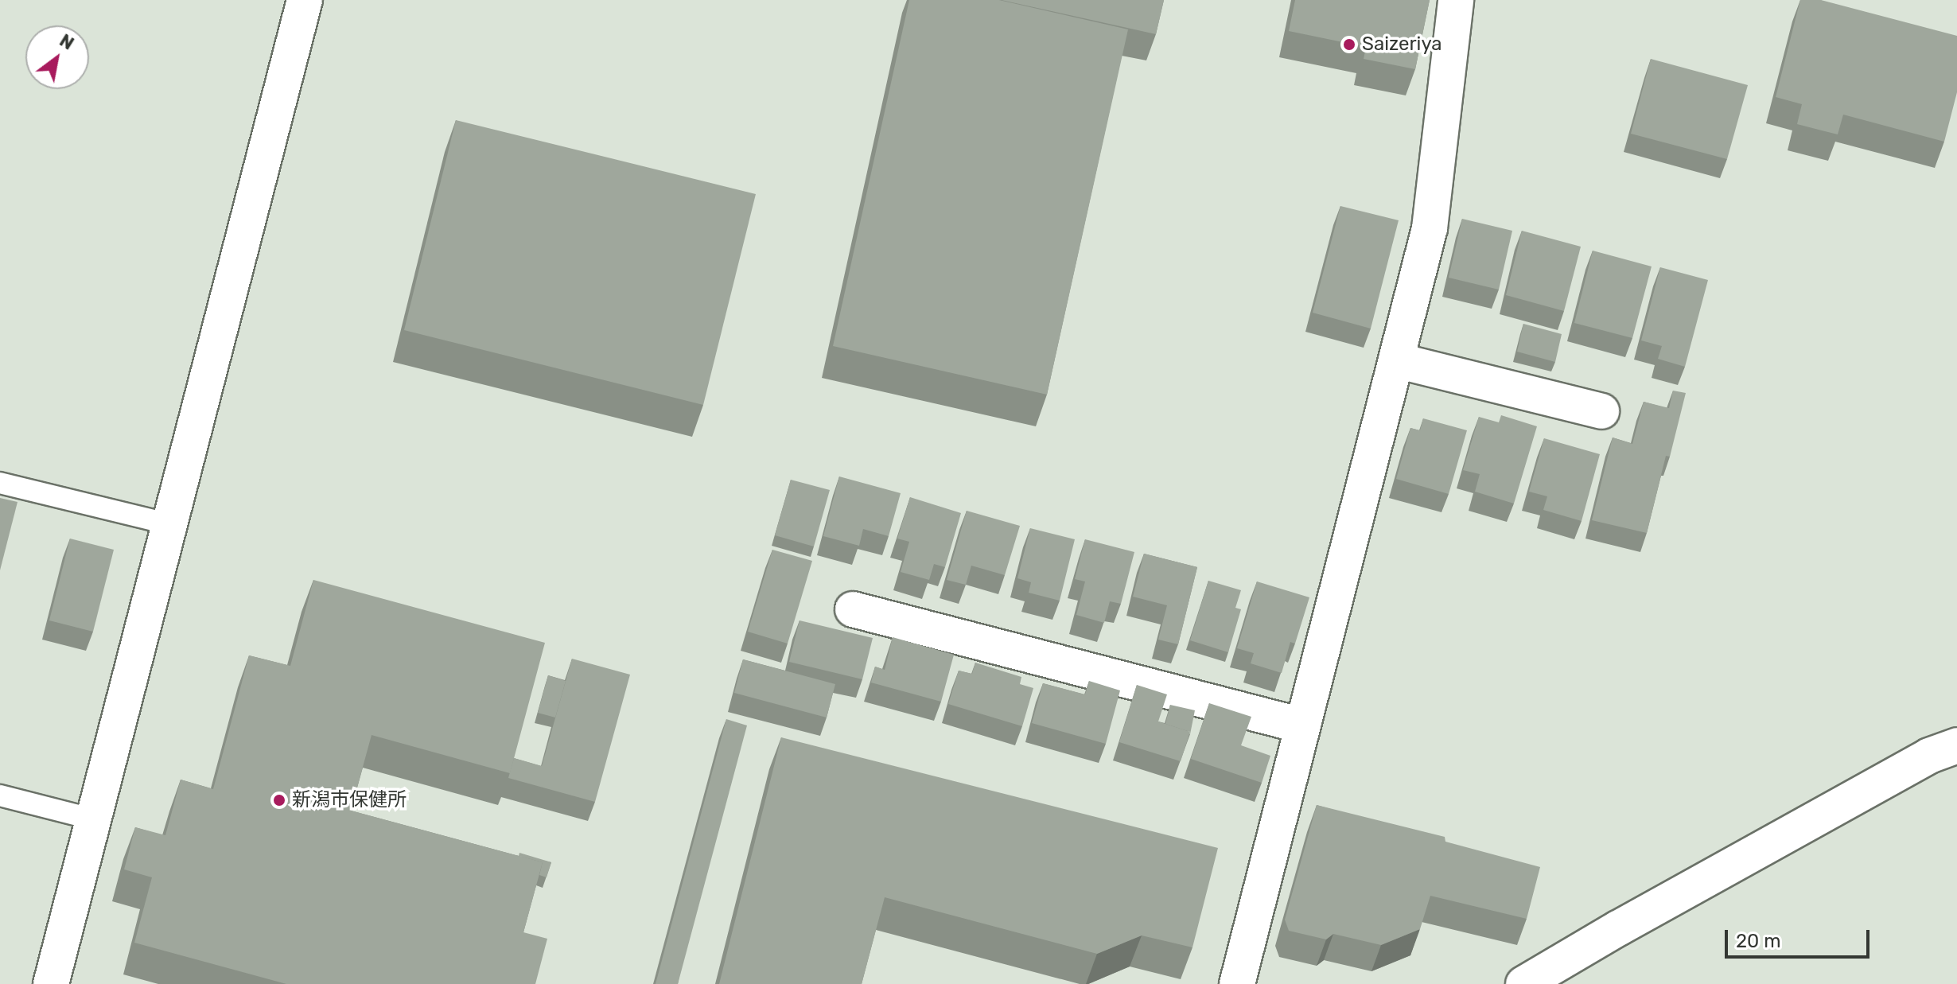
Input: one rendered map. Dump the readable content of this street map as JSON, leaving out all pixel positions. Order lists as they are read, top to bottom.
{
  "places": ["Saizeriya", "新潟市保健所"],
  "scale_bar": "20 m",
  "north": "top right"
}
